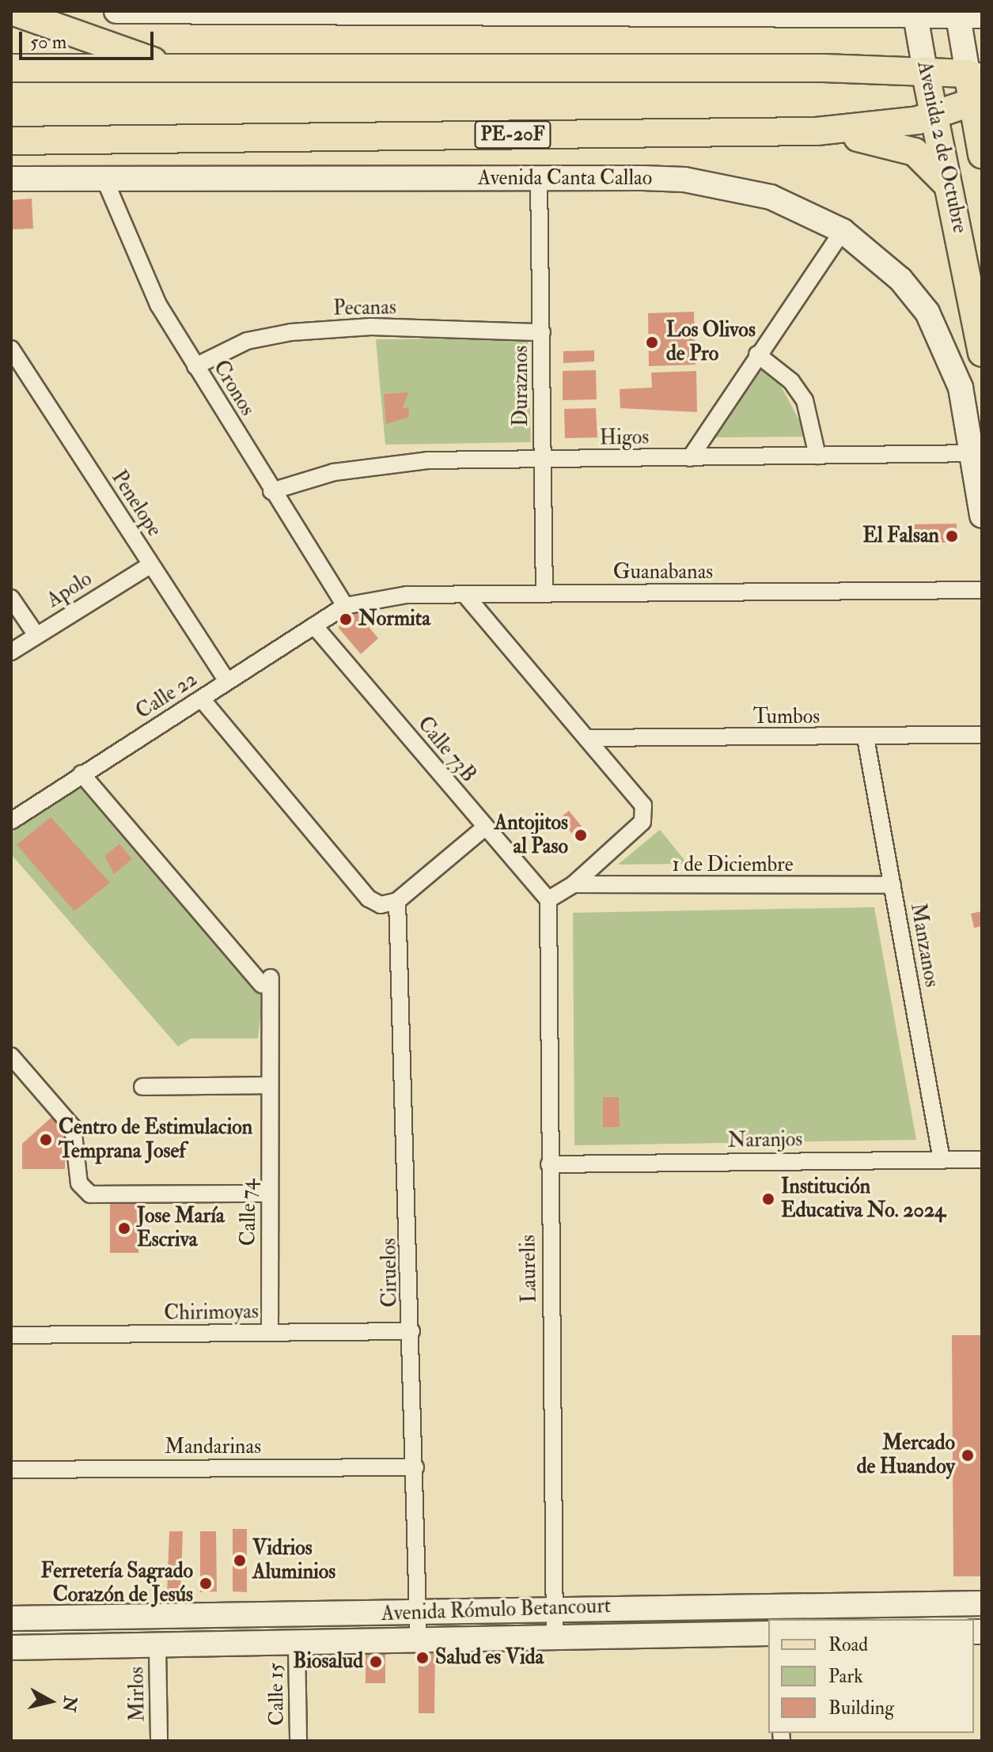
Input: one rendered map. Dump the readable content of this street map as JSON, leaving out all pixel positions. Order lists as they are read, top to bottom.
{
  "streets": {
    "main road": ["PE-20F", "Avenida 2 de Octubre"],
    "street": [
      "Avenida Canta Callao",
      "Pecanas",
      "Duraznos",
      "Cronos",
      "Higos",
      "Penelope",
      "Guanabanas",
      "Apolo",
      "Calle 22",
      "Tumbos",
      "Calle 73B",
      "1 de Diciembre",
      "Manzanos",
      "Naranjos",
      "Calle 74",
      "Laurelis",
      "Ciruelos",
      "Chirimoyas",
      "Mandarinas",
      "Avenida Rómulo Betancourt",
      "Mirlos",
      "Calle 15"
    ]
  },
  "crossings": [
    ["PE-20F", "Avenida 2 de Octubre"],
    ["Avenida Canta Callao", "Duraznos"],
    ["Avenida Canta Callao", "Cronos"],
    ["Avenida Canta Callao", "Higos"],
    ["Pecanas", "Duraznos"],
    ["Pecanas", "Cronos"],
    ["Duraznos", "Higos"],
    ["Duraznos", "Guanabanas"],
    ["Cronos", "Higos"],
    ["Cronos", "Guanabanas"],
    ["Cronos", "Calle 22"],
    ["Penelope", "Apolo"],
    ["Penelope", "Calle 22"],
    ["Guanabanas", "Calle 22"],
    ["Calle 22", "Calle 73B"],
    ["Calle 22", "Calle 74"],
    ["Tumbos", "Manzanos"],
    ["Calle 73B", "Laurelis"],
    ["1 de Diciembre", "Manzanos"],
    ["Manzanos", "Naranjos"],
    ["Naranjos", "Laurelis"],
    ["Calle 74", "Chirimoyas"],
    ["Laurelis", "Avenida Rómulo Betancourt"],
    ["Ciruelos", "Chirimoyas"],
    ["Ciruelos", "Mandarinas"],
    ["Ciruelos", "Avenida Rómulo Betancourt"],
    ["Avenida Rómulo Betancourt", "Mirlos"],
    ["Avenida Rómulo Betancourt", "Calle 15"]
  ],
  "places": [
    "Los Olivos de Pro",
    "El Falsan",
    "Normita",
    "Antojitos al Paso",
    "Centro de Estimulacion Temprana Josef",
    "Institución Educativa No. 2024",
    "Jose María Escriva",
    "Mercado de Huandoy",
    "Vidrios Aluminios",
    "Ferretería Sagrado Corazón de Jesús",
    "Salud es Vida",
    "Biosalud"
  ],
  "legend": ["Road", "Park", "Building"],
  "scale_bar": "50 m",
  "north": "right"
}
